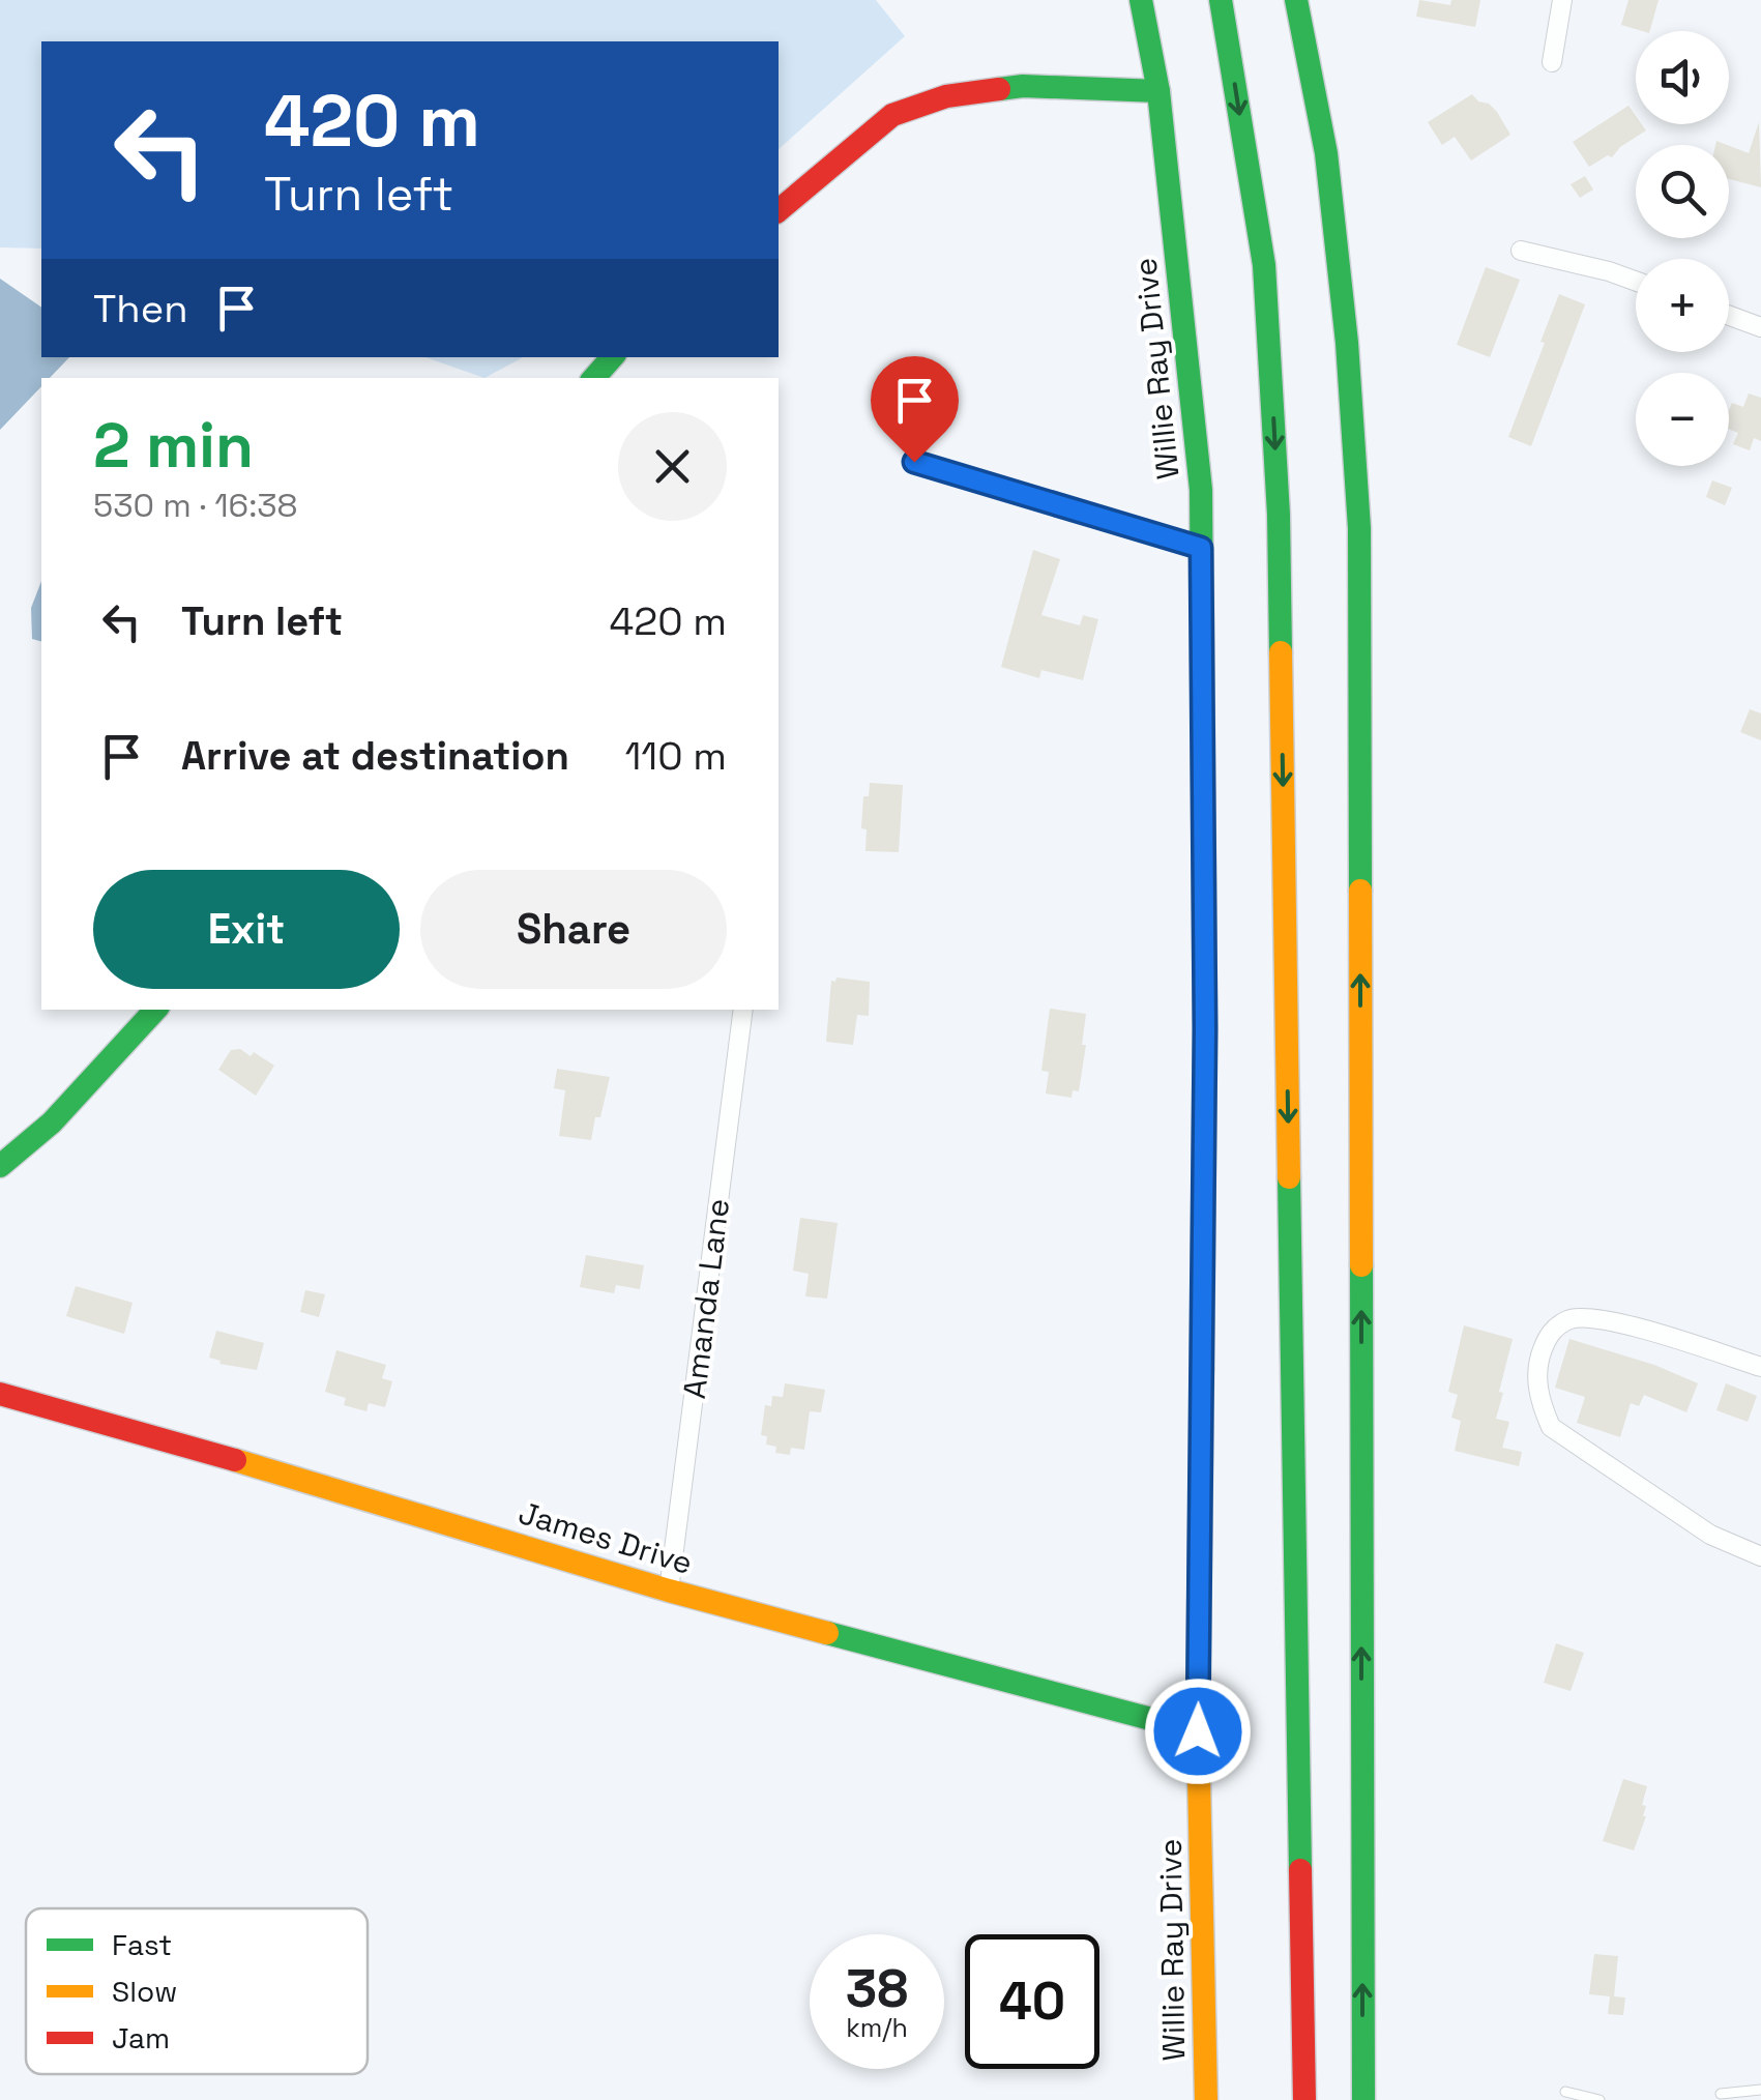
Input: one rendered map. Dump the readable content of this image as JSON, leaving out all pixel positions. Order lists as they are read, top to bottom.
{
  "streets": {
    "main road": ["Willie Ray Drive", "James Drive"],
    "street": ["Amanda Lane"]
  },
  "crossings": [
    ["Willie Ray Drive", "James Drive"],
    ["Amanda Lane", "James Drive"]
  ],
  "legend": ["Fast", "Slow", "Jam"],
  "page": {
    "map_buttons": ["+", "−"],
    "turn": ["420 m", "Turn left"],
    "then": "Then",
    "heading": ["2 min", "530 m · 16:38"],
    "list": [
      {
        "name": "Turn left",
        "value": "420 m"
      },
      {
        "name": "Arrive at destination",
        "value": "110 m"
      }
    ],
    "buttons": ["Exit", "Share"],
    "speed": "38 km/h",
    "limit": "40"
  }
}
